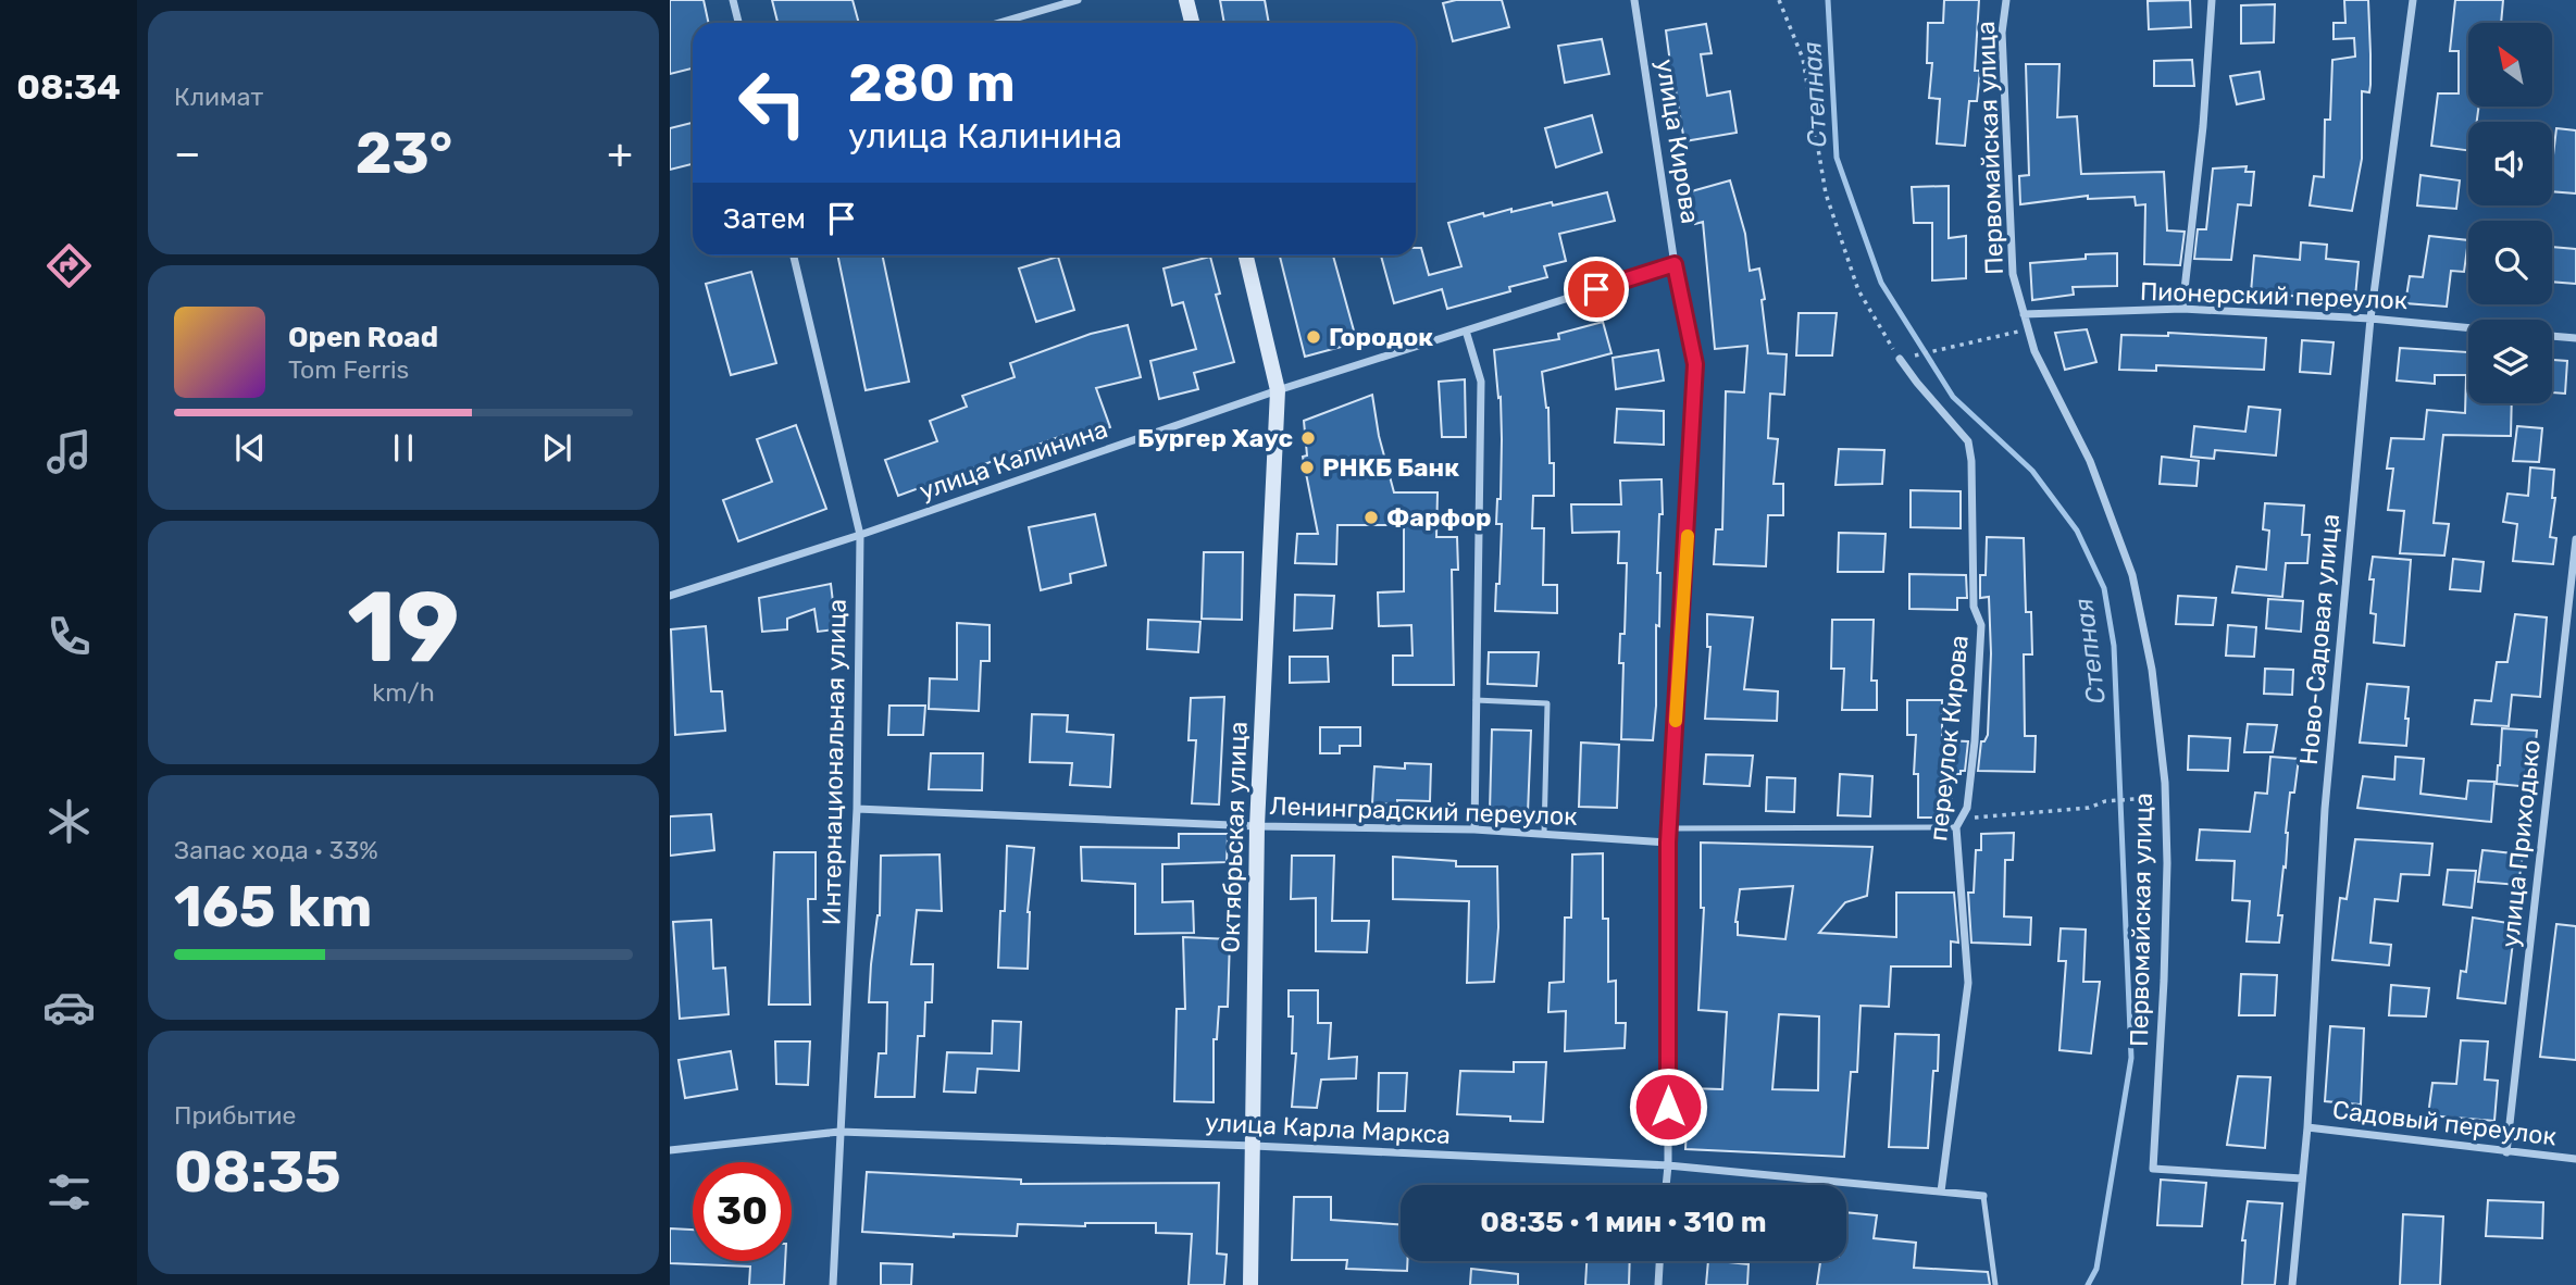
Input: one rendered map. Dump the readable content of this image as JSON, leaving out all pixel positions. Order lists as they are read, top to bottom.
{
  "streets": {
    "main road": ["Октябрьская улица"],
    "street": [
      "улица Кирова",
      "Первомайская улица",
      "Пионерский переулок",
      "улица Калинина",
      "Ново-Садовая улица",
      "переулок Кирова",
      "Интернациональная улица",
      "Ленинградский переулок",
      "улица Приходько",
      "Садовый переулок",
      "улица Карла Маркса"
    ]
  },
  "crossings": [
    ["улица Кирова", "улица Калинина"],
    ["улица Кирова", "Ленинградский переулок"],
    ["улица Кирова", "улица Карла Маркса"],
    ["Первомайская улица", "Пионерский переулок"],
    ["Первомайская улица", "Ново-Садовая улица"],
    ["Пионерский переулок", "Ново-Садовая улица"],
    ["улица Калинина", "Интернациональная улица"],
    ["улица Калинина", "Октябрьская улица"],
    ["Ново-Садовая улица", "Садовый переулок"],
    ["переулок Кирова", "улица Карла Маркса"],
    ["Интернациональная улица", "Ленинградский переулок"],
    ["Интернациональная улица", "улица Карла Маркса"],
    ["Ленинградский переулок", "Октябрьская улица"],
    ["Октябрьская улица", "улица Карла Маркса"],
    ["улица Приходько", "Садовый переулок"]
  ],
  "water": ["Степная"],
  "places": [
    "Городок",
    "Бургер Хаус",
    "РНКБ Банк",
    "Фарфор"
  ],
  "north": "top left",
  "page": {
    "tabs": "08:34",
    "tile": [
      "Климат",
      ["19", "km/h"],
      ["Запас хода · 33%", "165 km"],
      ["Прибытие", "08:35"]
    ],
    "turn": ["280 m", "улица Калинина"],
    "heat": ["−", "23°", "+"],
    "then": "Затем",
    "song": ["Open Road", "Tom Ferris"],
    "limit": "30",
    "trip": "08:35 · 1 мин · 310 m"
  }
}
